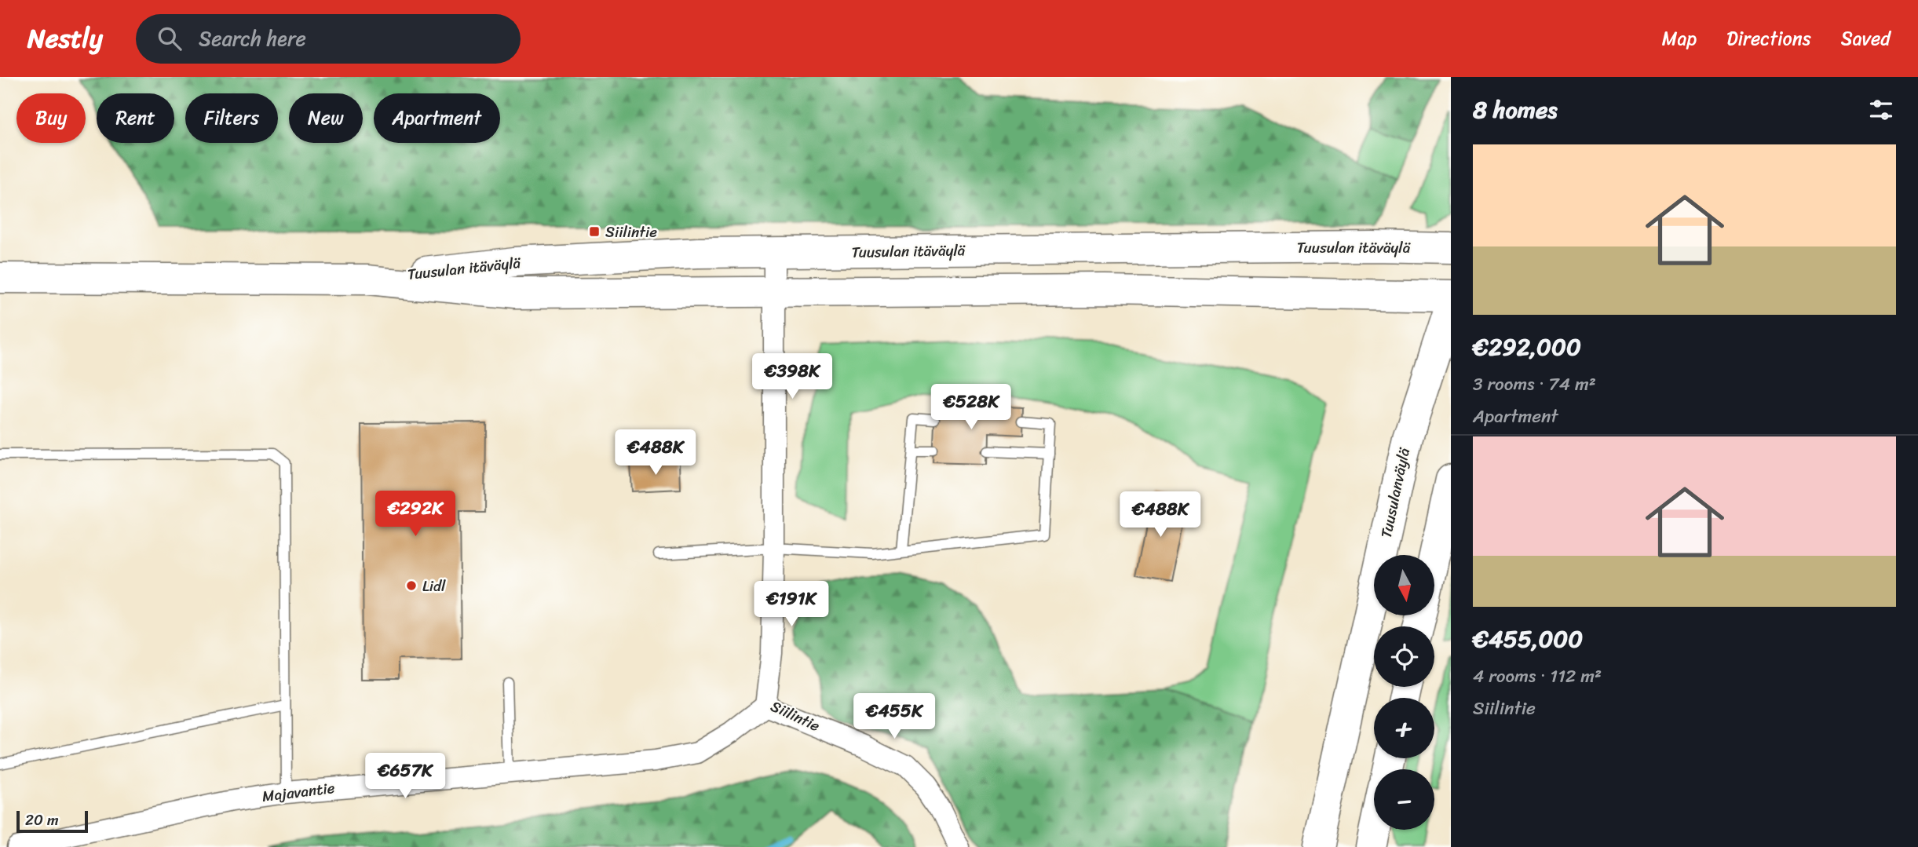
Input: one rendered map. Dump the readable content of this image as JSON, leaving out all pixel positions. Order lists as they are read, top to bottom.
{
  "streets": {
    "main road": ["Tuusulan itäväylä", "Tuusulanväylä"],
    "street": ["Siilintie", "Majavantie"]
  },
  "crossings": [
    ["Tuusulan itäväylä", "Siilintie"],
    ["Siilintie", "Majavantie"]
  ],
  "places": {
    "transit": ["Siilintie"],
    "other": ["Lidl"]
  },
  "scale_bar": "20 m",
  "north": "bottom",
  "page": {
    "header": "Nestly",
    "search": "Search here",
    "nav": ["Map", "Directions", "Saved"],
    "heading": "8 homes",
    "chip": [
      "Buy",
      "Rent",
      "Filters",
      "New",
      "Apartment"
    ],
    "list": [
      {
        "name": "€292,000",
        "note": "3 rooms · 74 m² · Apartment"
      },
      {
        "name": "€455,000",
        "note": "4 rooms · 112 m² · Siilintie"
      }
    ],
    "price": [
      "€398K",
      "€528K",
      "€488K",
      "€292K",
      "€488K",
      "€191K",
      "€455K",
      "€657K"
    ],
    "map_buttons": ["+", "−"],
    "scale": "20 m"
  }
}
